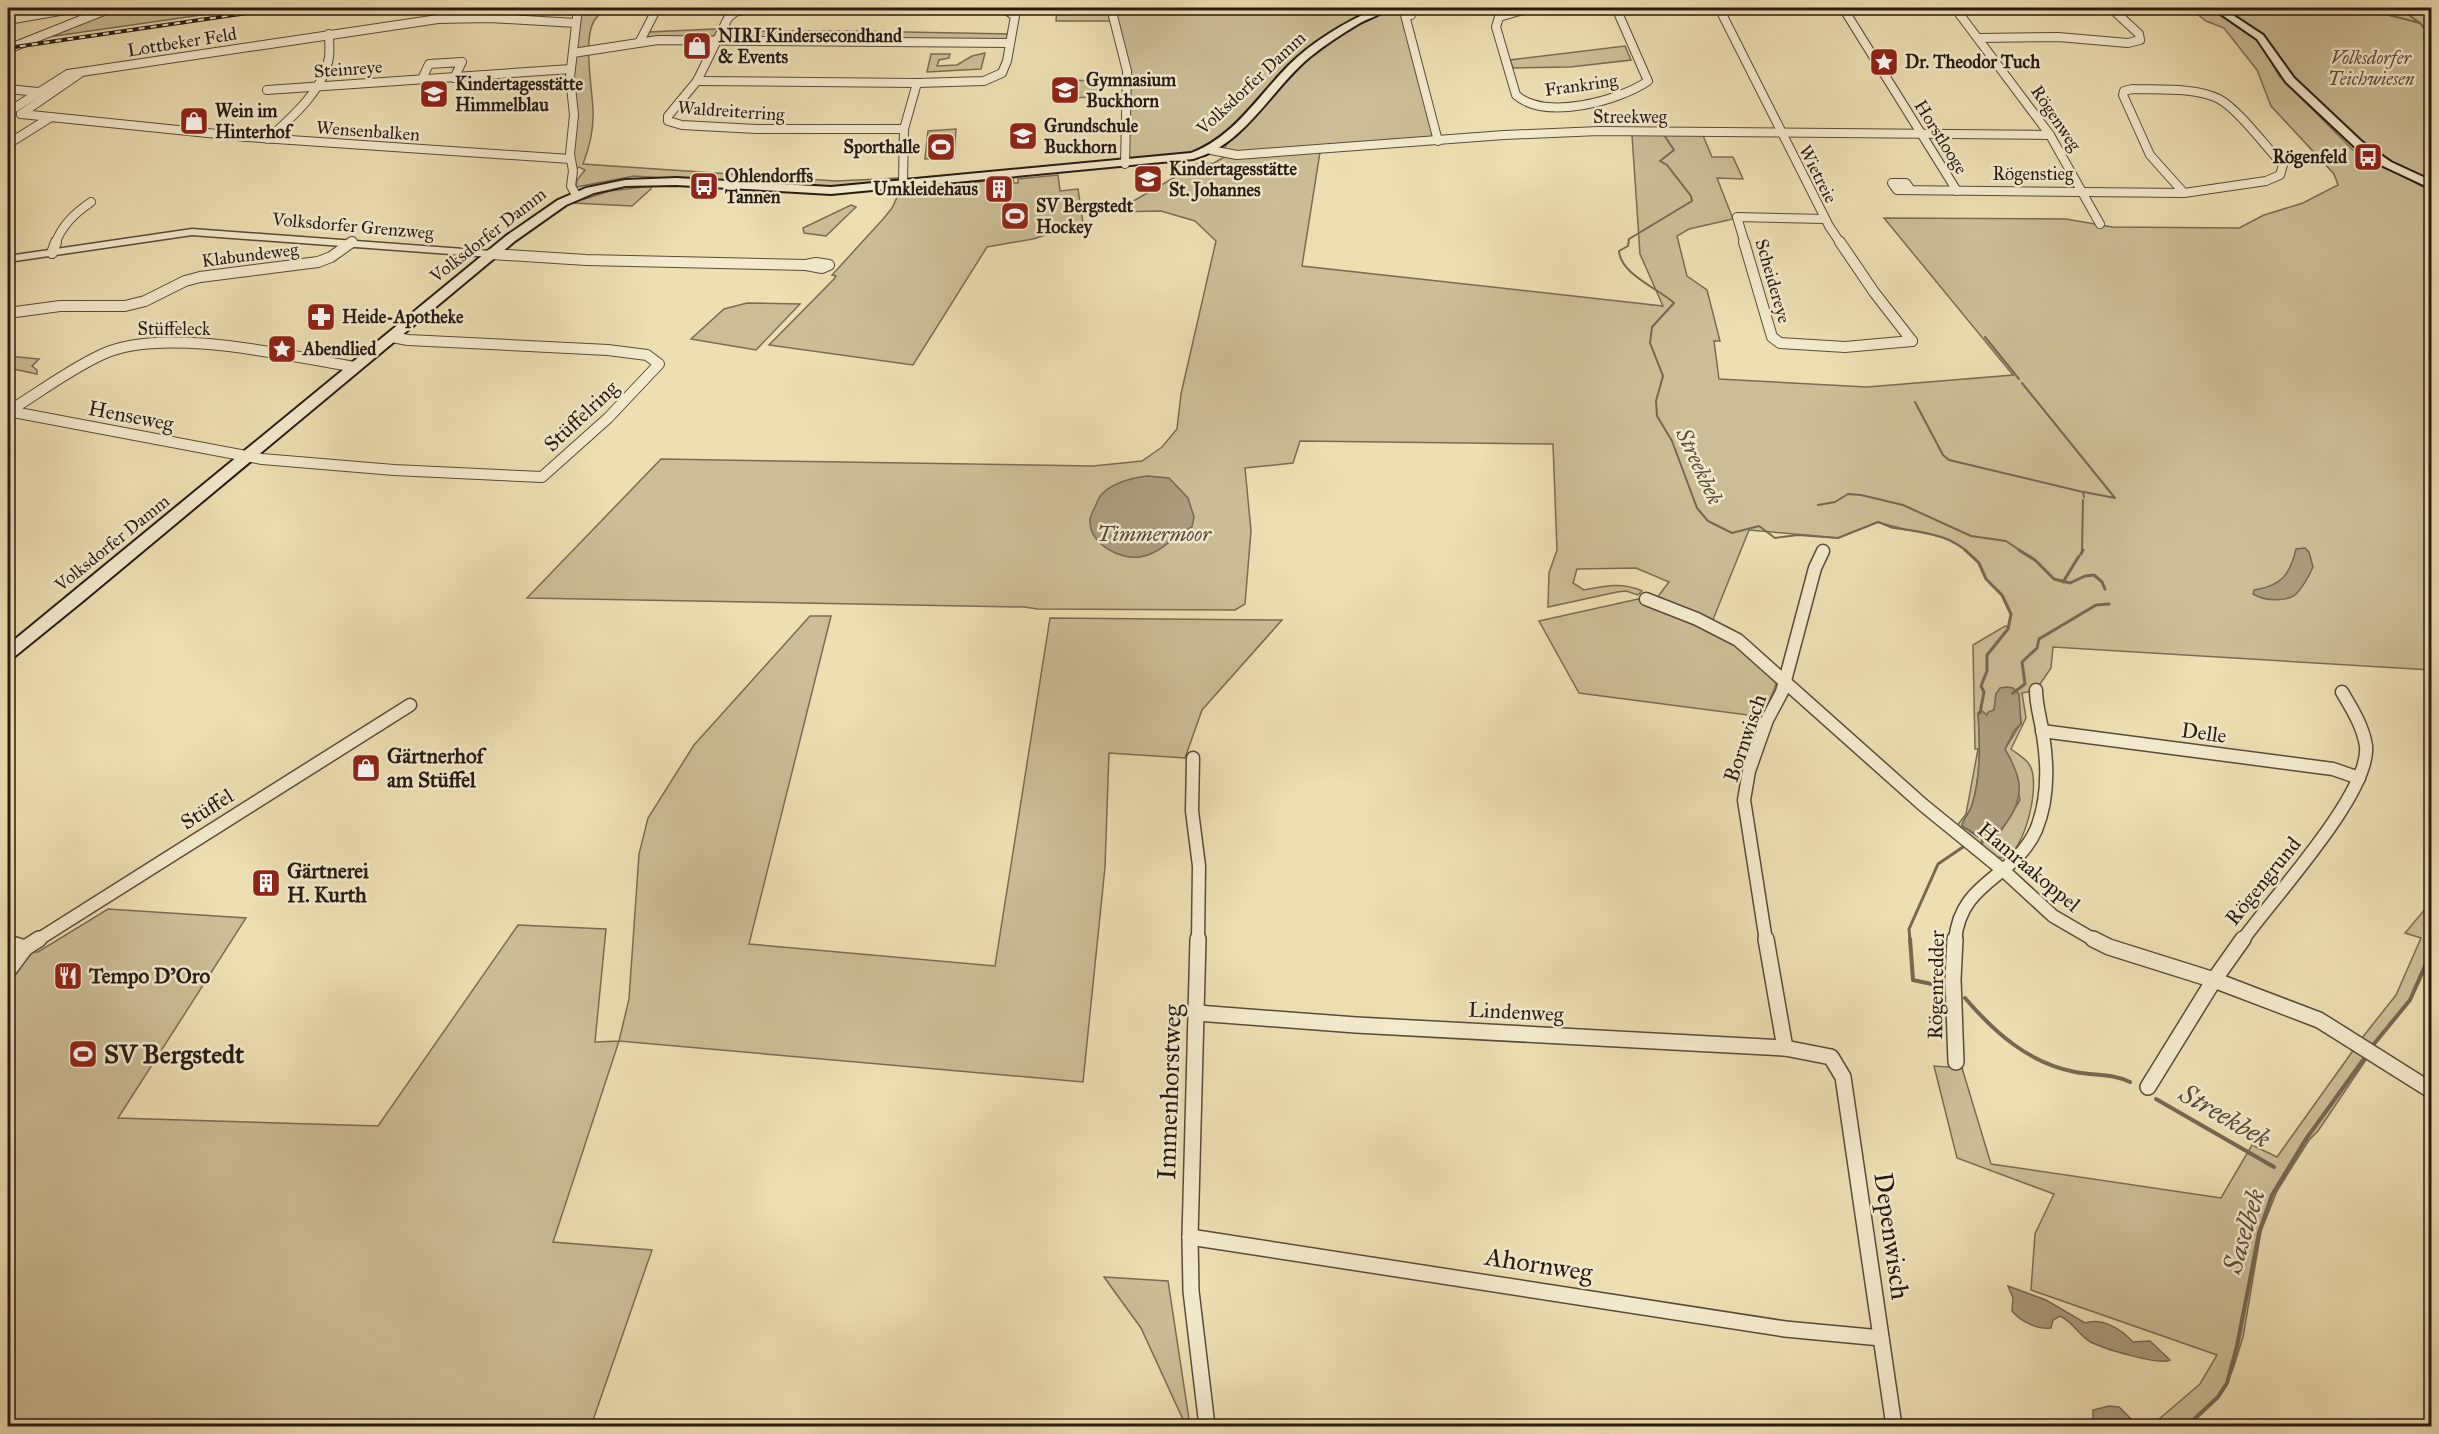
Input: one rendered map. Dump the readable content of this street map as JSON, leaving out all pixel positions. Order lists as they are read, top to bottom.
{
  "streets": {
    "main road": ["Volksdorfer Damm"],
    "street": [
      "Lottbeker Feld",
      "Steinreye",
      "Frankring",
      "Waldreiterring",
      "Streekweg",
      "Rögenweg",
      "Wensenbalken",
      "Horstlooge",
      "Wietreie",
      "Rögenstieg",
      "Volksdorfer Grenzweg",
      "Klabundeweg",
      "Scheidereye",
      "Stüffeleck",
      "Henseweg",
      "Stüffelring",
      "Delle",
      "Bornwisch",
      "Stüffel",
      "Hamraakoppel",
      "Rögengrund",
      "Rögenredder",
      "Lindenweg",
      "Immenhorstweg",
      "Depenwisch",
      "Ahornweg"
    ]
  },
  "crossings": [
    ["Lottbeker Feld", "Wensenbalken"],
    ["Volksdorfer Damm", "Streekweg"],
    ["Volksdorfer Damm", "Volksdorfer Grenzweg"],
    ["Volksdorfer Damm", "Stüffeleck"],
    ["Volksdorfer Damm", "Henseweg"],
    ["Volksdorfer Damm", "Stüffelring"],
    ["Streekweg", "Rögenweg"],
    ["Streekweg", "Horstlooge"],
    ["Streekweg", "Wietreie"],
    ["Rögenweg", "Rögenstieg"],
    ["Horstlooge", "Rögenstieg"],
    ["Wietreie", "Scheidereye"],
    ["Volksdorfer Grenzweg", "Klabundeweg"],
    ["Stüffeleck", "Henseweg"],
    ["Henseweg", "Stüffelring"],
    ["Delle", "Rögengrund"],
    ["Delle", "Rögenredder"],
    ["Bornwisch", "Hamraakoppel"],
    ["Bornwisch", "Lindenweg"],
    ["Hamraakoppel", "Rögengrund"],
    ["Hamraakoppel", "Rögenredder"],
    ["Lindenweg", "Immenhorstweg"],
    ["Lindenweg", "Depenwisch"],
    ["Immenhorstweg", "Ahornweg"],
    ["Depenwisch", "Ahornweg"]
  ],
  "water": ["Streekbek", "Saselbek"],
  "parks": ["Volksdorfer Teichwiesen", "Timmermoor"],
  "places": {
    "shop": ["NIRI Kindersecondhand & Events", "Wein im Hinterhof", "Gärtnerhof am Stüffel"],
    "place": ["Dr. Theodor Tuch", "Abendlied"],
    "school or university": [
      "Gymnasium Buckhorn",
      "Kindertagesstätte Himmelblau",
      "Grundschule Buckhorn",
      "Kindertagesstätte St. Johannes"
    ],
    "sports": ["Sporthalle", "SV Bergstedt Hockey", "SV Bergstedt"],
    "bus stop": ["Rögenfeld", "Ohlendorffs Tannen"],
    "building": ["Umkleidehaus", "Gärtnerei H. Kurth"],
    "pharmacy": ["Heide-Apotheke"],
    "restaurant": ["Tempo D'Oro"]
  }
}
